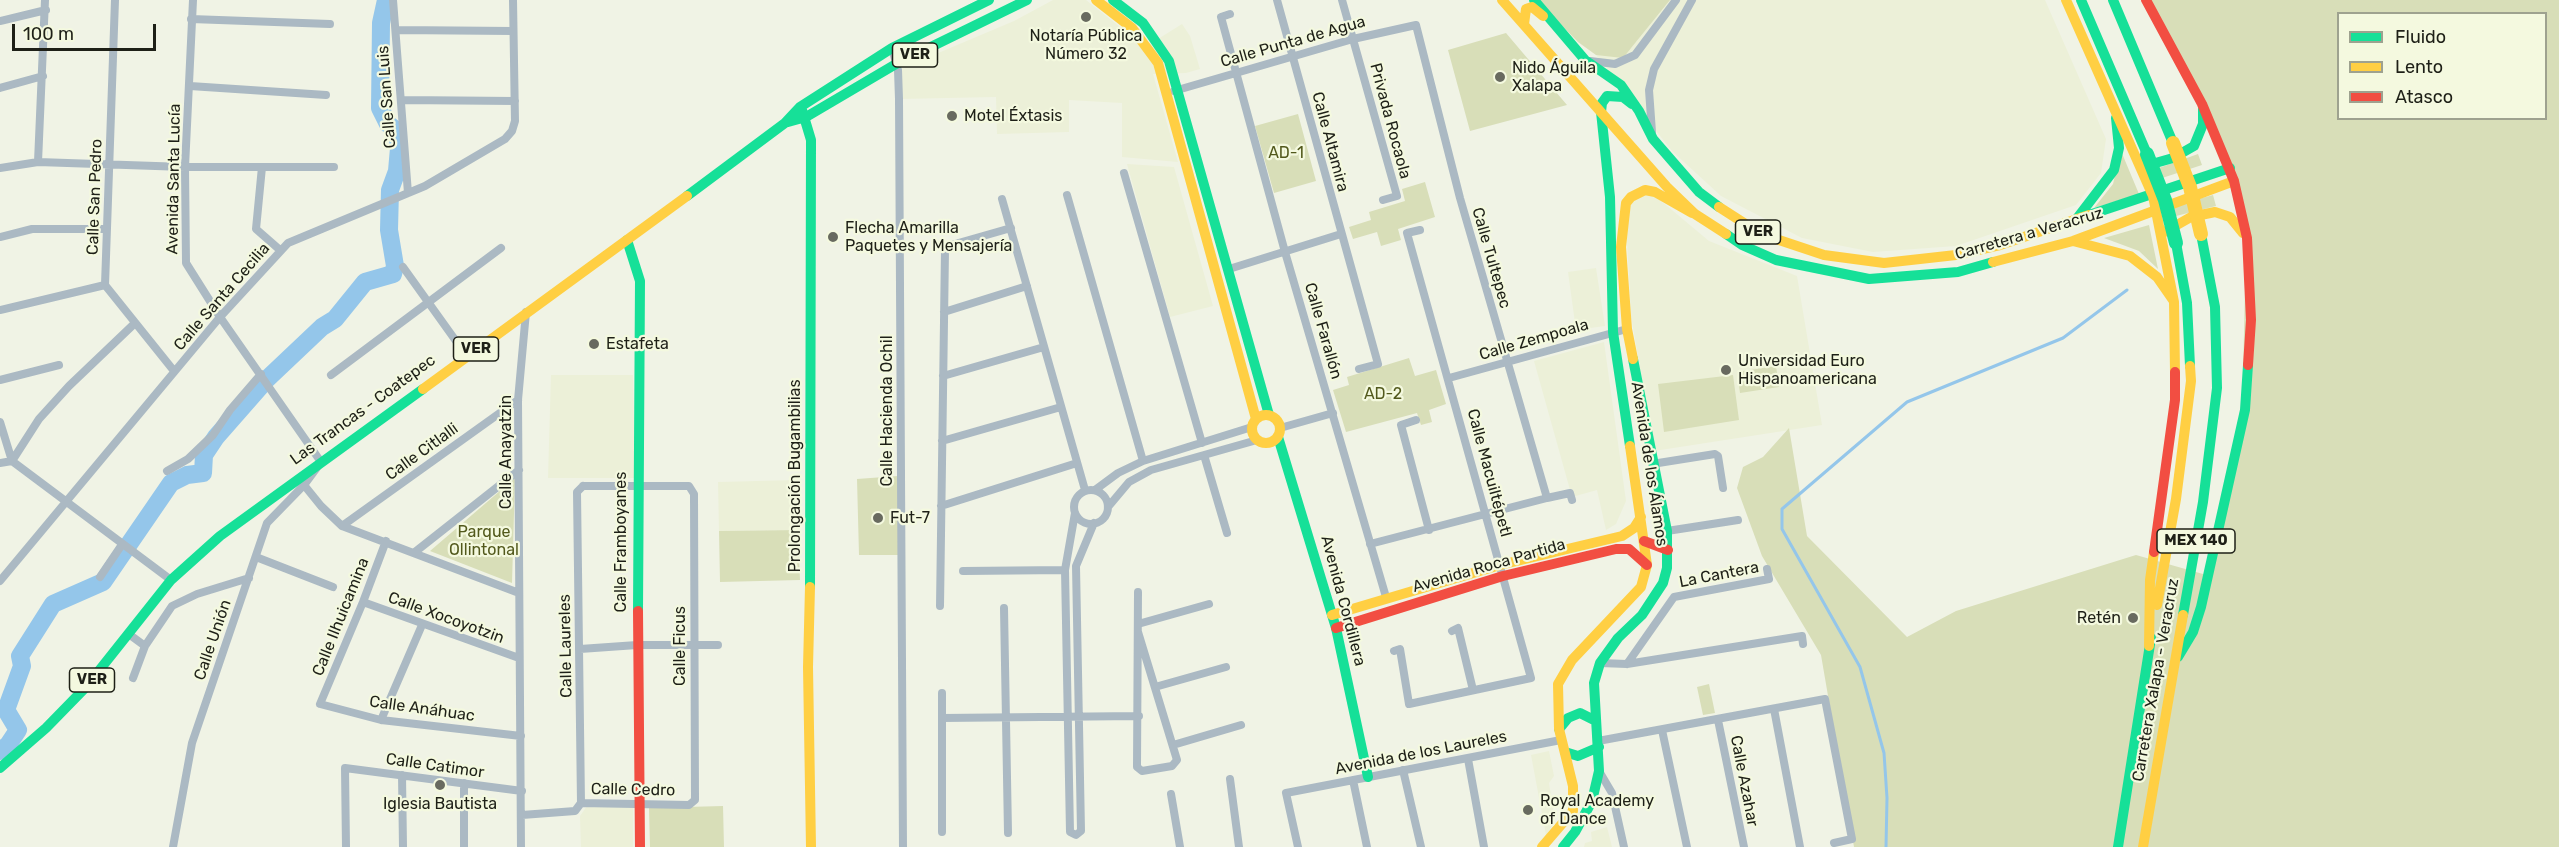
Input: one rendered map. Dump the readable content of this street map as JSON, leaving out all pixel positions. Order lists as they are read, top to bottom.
{
  "streets": {
    "main road": [
      "VER",
      "Carretera a Veracruz",
      "Las Trancas - Coatepec",
      "Avenida de los Álamos",
      "Prolongación Bugambilias",
      "MEX 140",
      "Calle Framboyanes",
      "Avenida Roca Partida",
      "Avenida Cordillera",
      "Carretera Xalapa - Veracruz"
    ],
    "street": [
      "Calle Punta de Agua",
      "Calle San Luis",
      "Privada Rocaola",
      "Calle Altamira",
      "Avenida Santa Lucía",
      "Calle San Pedro",
      "Calle Tultepec",
      "Calle Santa Cecilia",
      "Calle Farallón",
      "Calle Zempoala",
      "Calle Hacienda Ochil",
      "Calle Citlalli",
      "Calle Anayatzin",
      "Calle Macuiltépetl",
      "La Cantera",
      "Calle Ilhuicamina",
      "Calle Xocoyotzin",
      "Calle Unión",
      "Calle Laureles",
      "Calle Ficus",
      "Calle Anáhuac",
      "Avenida de los Laureles",
      "Calle Catimor",
      "Calle Azahar",
      "Calle Cedro"
    ]
  },
  "crossings": [
    ["Calle Punta de Agua", "Privada Rocaola"],
    ["Calle Punta de Agua", "Calle Altamira"],
    ["Calle Punta de Agua", "Calle Tultepec"],
    ["Calle Punta de Agua", "Calle Farallón"],
    ["Calle San Luis", "Calle Santa Cecilia"],
    ["Avenida Santa Lucía", "Calle Santa Cecilia"],
    ["Avenida Santa Lucía", "Las Trancas - Coatepec"],
    ["Avenida Santa Lucía", "Calle Unión"],
    ["Carretera a Veracruz", "Avenida de los Álamos"],
    ["Calle Tultepec", "Calle Zempoala"],
    ["Calle Farallón", "Avenida Roca Partida"],
    ["Calle Zempoala", "Avenida de los Álamos"],
    ["Calle Zempoala", "Calle Macuiltépetl"],
    ["Las Trancas - Coatepec", "Calle Hacienda Ochil"],
    ["Las Trancas - Coatepec", "Calle Anayatzin"],
    ["Las Trancas - Coatepec", "Prolongación Bugambilias"],
    ["Las Trancas - Coatepec", "Calle Framboyanes"],
    ["Las Trancas - Coatepec", "Calle Unión"],
    ["Calle Citlalli", "Calle Anayatzin"],
    ["Calle Anayatzin", "Calle Xocoyotzin"],
    ["Calle Anayatzin", "Calle Anáhuac"],
    ["Calle Anayatzin", "Calle Catimor"],
    ["Calle Anayatzin", "Calle Cedro"],
    ["Avenida de los Álamos", "Avenida Roca Partida"],
    ["Avenida de los Álamos", "Avenida de los Laureles"],
    ["Calle Macuiltépetl", "Avenida Roca Partida"],
    ["MEX 140", "Carretera Xalapa - Veracruz"],
    ["Calle Framboyanes", "Calle Laureles"],
    ["Calle Framboyanes", "Calle Ficus"],
    ["Calle Framboyanes", "Calle Cedro"],
    ["Avenida Roca Partida", "Avenida Cordillera"],
    ["Avenida Cordillera", "Avenida de los Laureles"],
    ["Calle Ilhuicamina", "Calle Xocoyotzin"],
    ["Calle Ilhuicamina", "Calle Anáhuac"],
    ["Calle Laureles", "Calle Ficus"],
    ["Calle Laureles", "Calle Cedro"],
    ["Calle Ficus", "Calle Cedro"]
  ],
  "parks": ["AD-1", "AD-2", "Parque Ollintonal"],
  "places": [
    "Notaría Pública Número 32",
    "Nido Águila Xalapa",
    "Motel Éxtasis",
    "Flecha Amarilla Paquetes y Mensajería",
    "Estafeta",
    "Universidad Euro Hispanoamericana",
    "Fut-7",
    "Retén",
    "Iglesia Bautista",
    "Royal Academy of Dance"
  ],
  "legend": ["Fluido", "Lento", "Atasco"],
  "scale_bar": "100 m"
}
